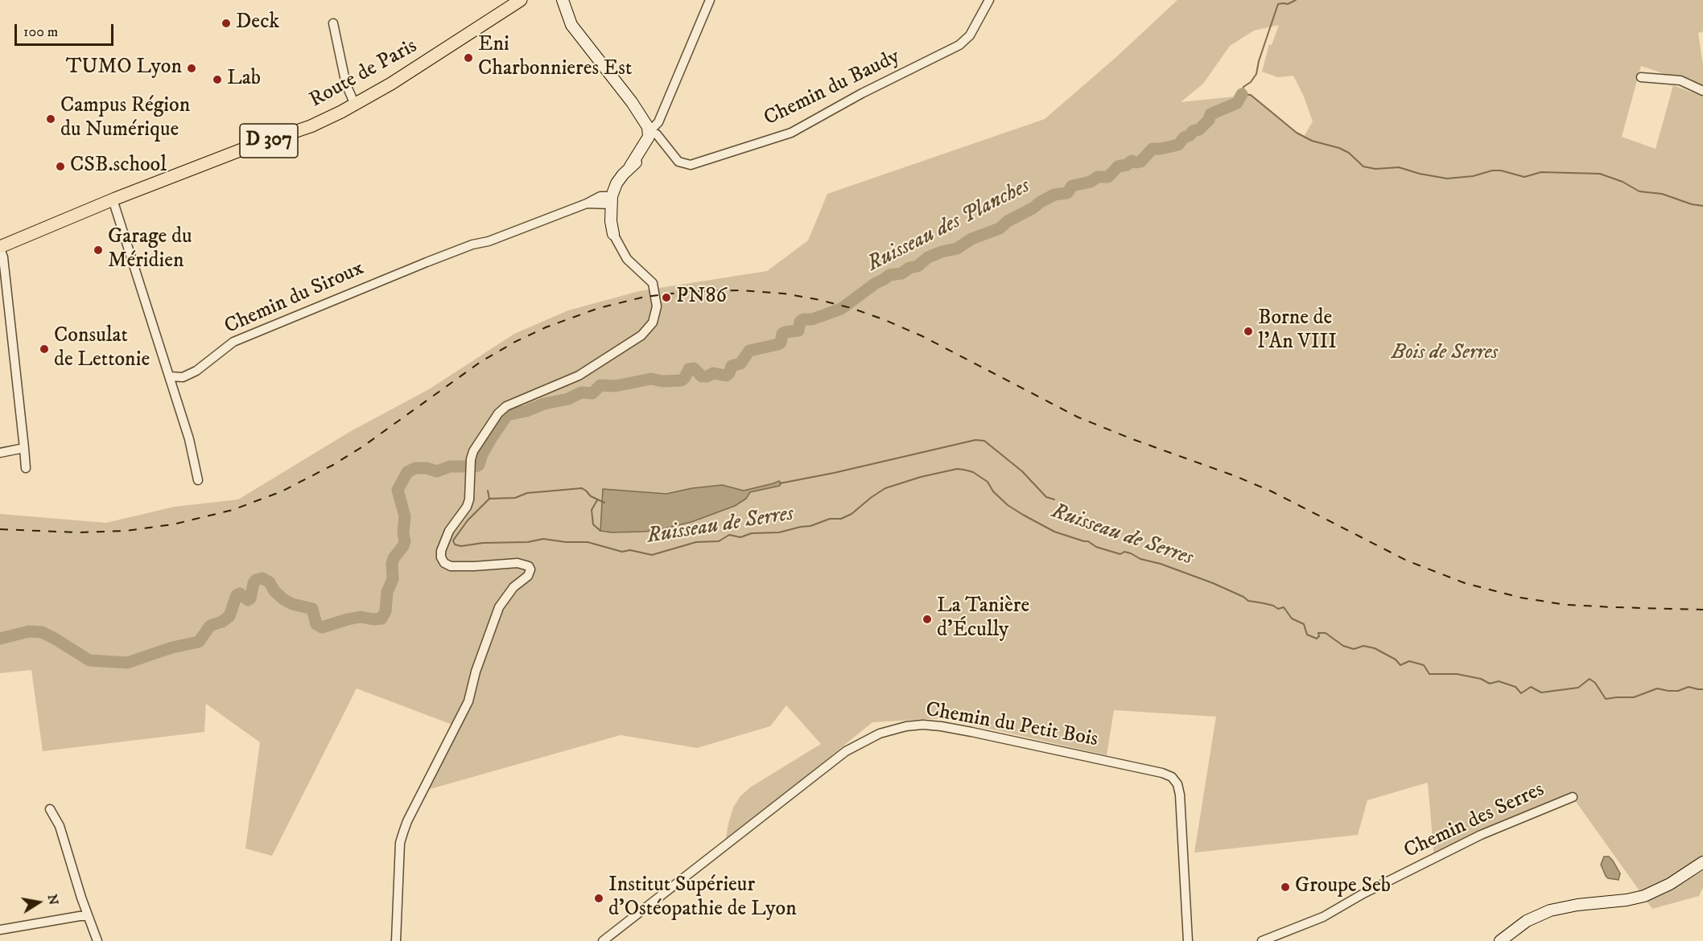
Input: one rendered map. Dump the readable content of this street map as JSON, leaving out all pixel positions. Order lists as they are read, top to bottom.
{
  "streets": {
    "main road": ["Route de Paris", "D 307"],
    "street": [
      "Chemin du Baudy",
      "Chemin du Siroux",
      "Chemin du Petit Bois",
      "Chemin des Serres"
    ]
  },
  "water": ["Ruisseau des Planches", "Ruisseau de Serres"],
  "parks": ["Bois de Serres"],
  "places": [
    "Deck",
    "Eni Charbonnieres Est",
    "TUMO Lyon",
    "Lab",
    "Campus Région du Numérique",
    "CSB.school",
    "Garage du Méridien",
    "PN86",
    "Borne de l'An VIII",
    "Consulat de Lettonie",
    "La Tanière d'Écully",
    "Groupe Seb",
    "Institut Supérieur d'Ostéopathie de Lyon"
  ],
  "scale_bar": "100 m",
  "north": "right"
}
